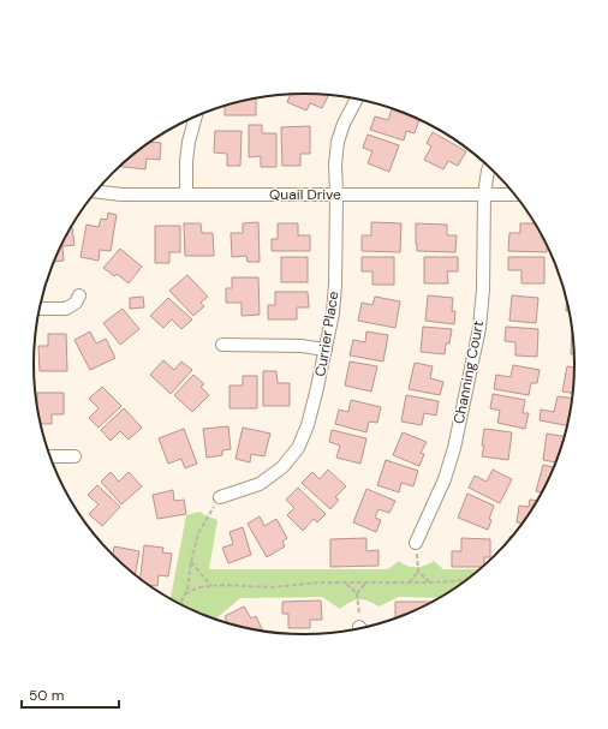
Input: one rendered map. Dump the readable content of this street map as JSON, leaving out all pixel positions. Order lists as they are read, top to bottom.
{
  "streets": {
    "street": ["Quail Drive", "Currier Place", "Channing Court"]
  },
  "crossings": [
    ["Quail Drive", "Currier Place"],
    ["Quail Drive", "Channing Court"]
  ],
  "scale_bar": "50 m"
}
